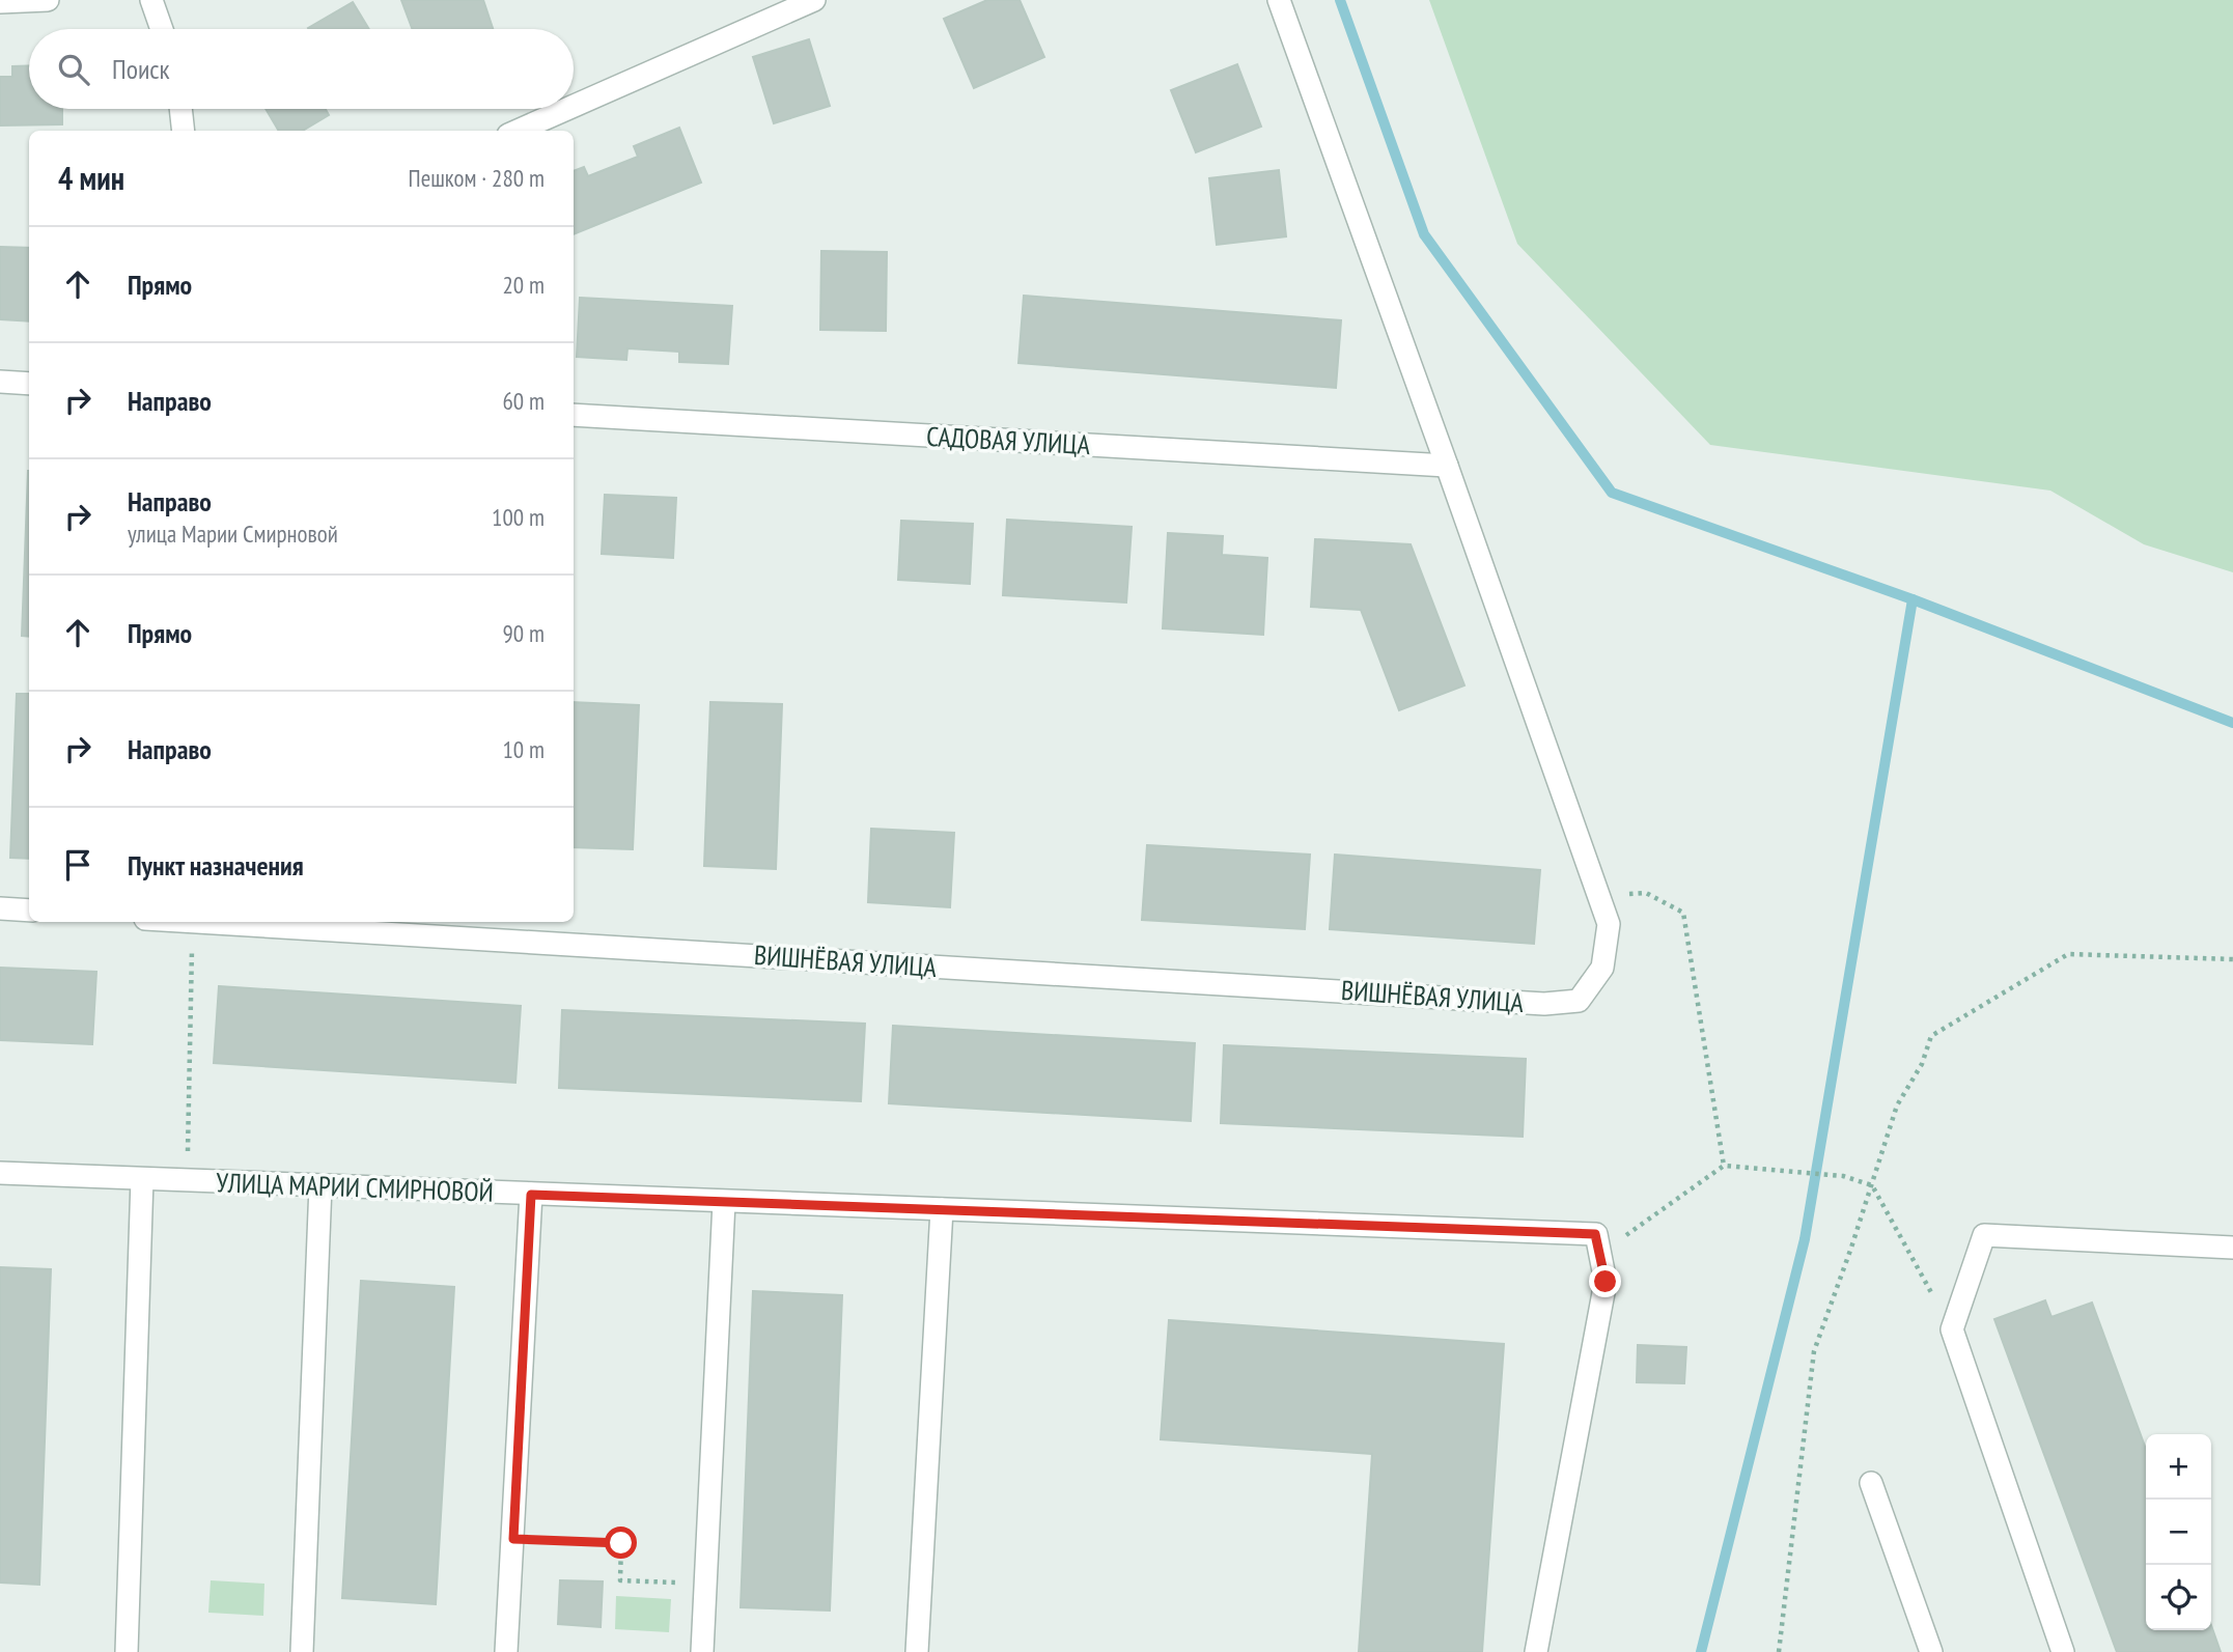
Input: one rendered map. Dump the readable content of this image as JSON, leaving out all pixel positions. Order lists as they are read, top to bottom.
{
  "streets": {
    "street": ["САДОВАЯ УЛИЦА", "ВИШНЁВАЯ УЛИЦА", "УЛИЦА МАРИИ СМИРНОВОЙ"]
  },
  "crossings": [
    ["САДОВАЯ УЛИЦА", "ВИШНЁВАЯ УЛИЦА"]
  ],
  "page": {
    "search": "Поиск",
    "heading": ["4 мин", "Пешком · 280 m"],
    "list": [
      ["Прямо", "20 m"],
      ["Направо", "60 m"],
      ["Направо", "улица Марии Смирновой", "100 m"],
      ["Прямо", "90 m"],
      ["Направо", "10 m"],
      "Пункт назначения"
    ],
    "map_buttons": ["+", "−"]
  }
}
